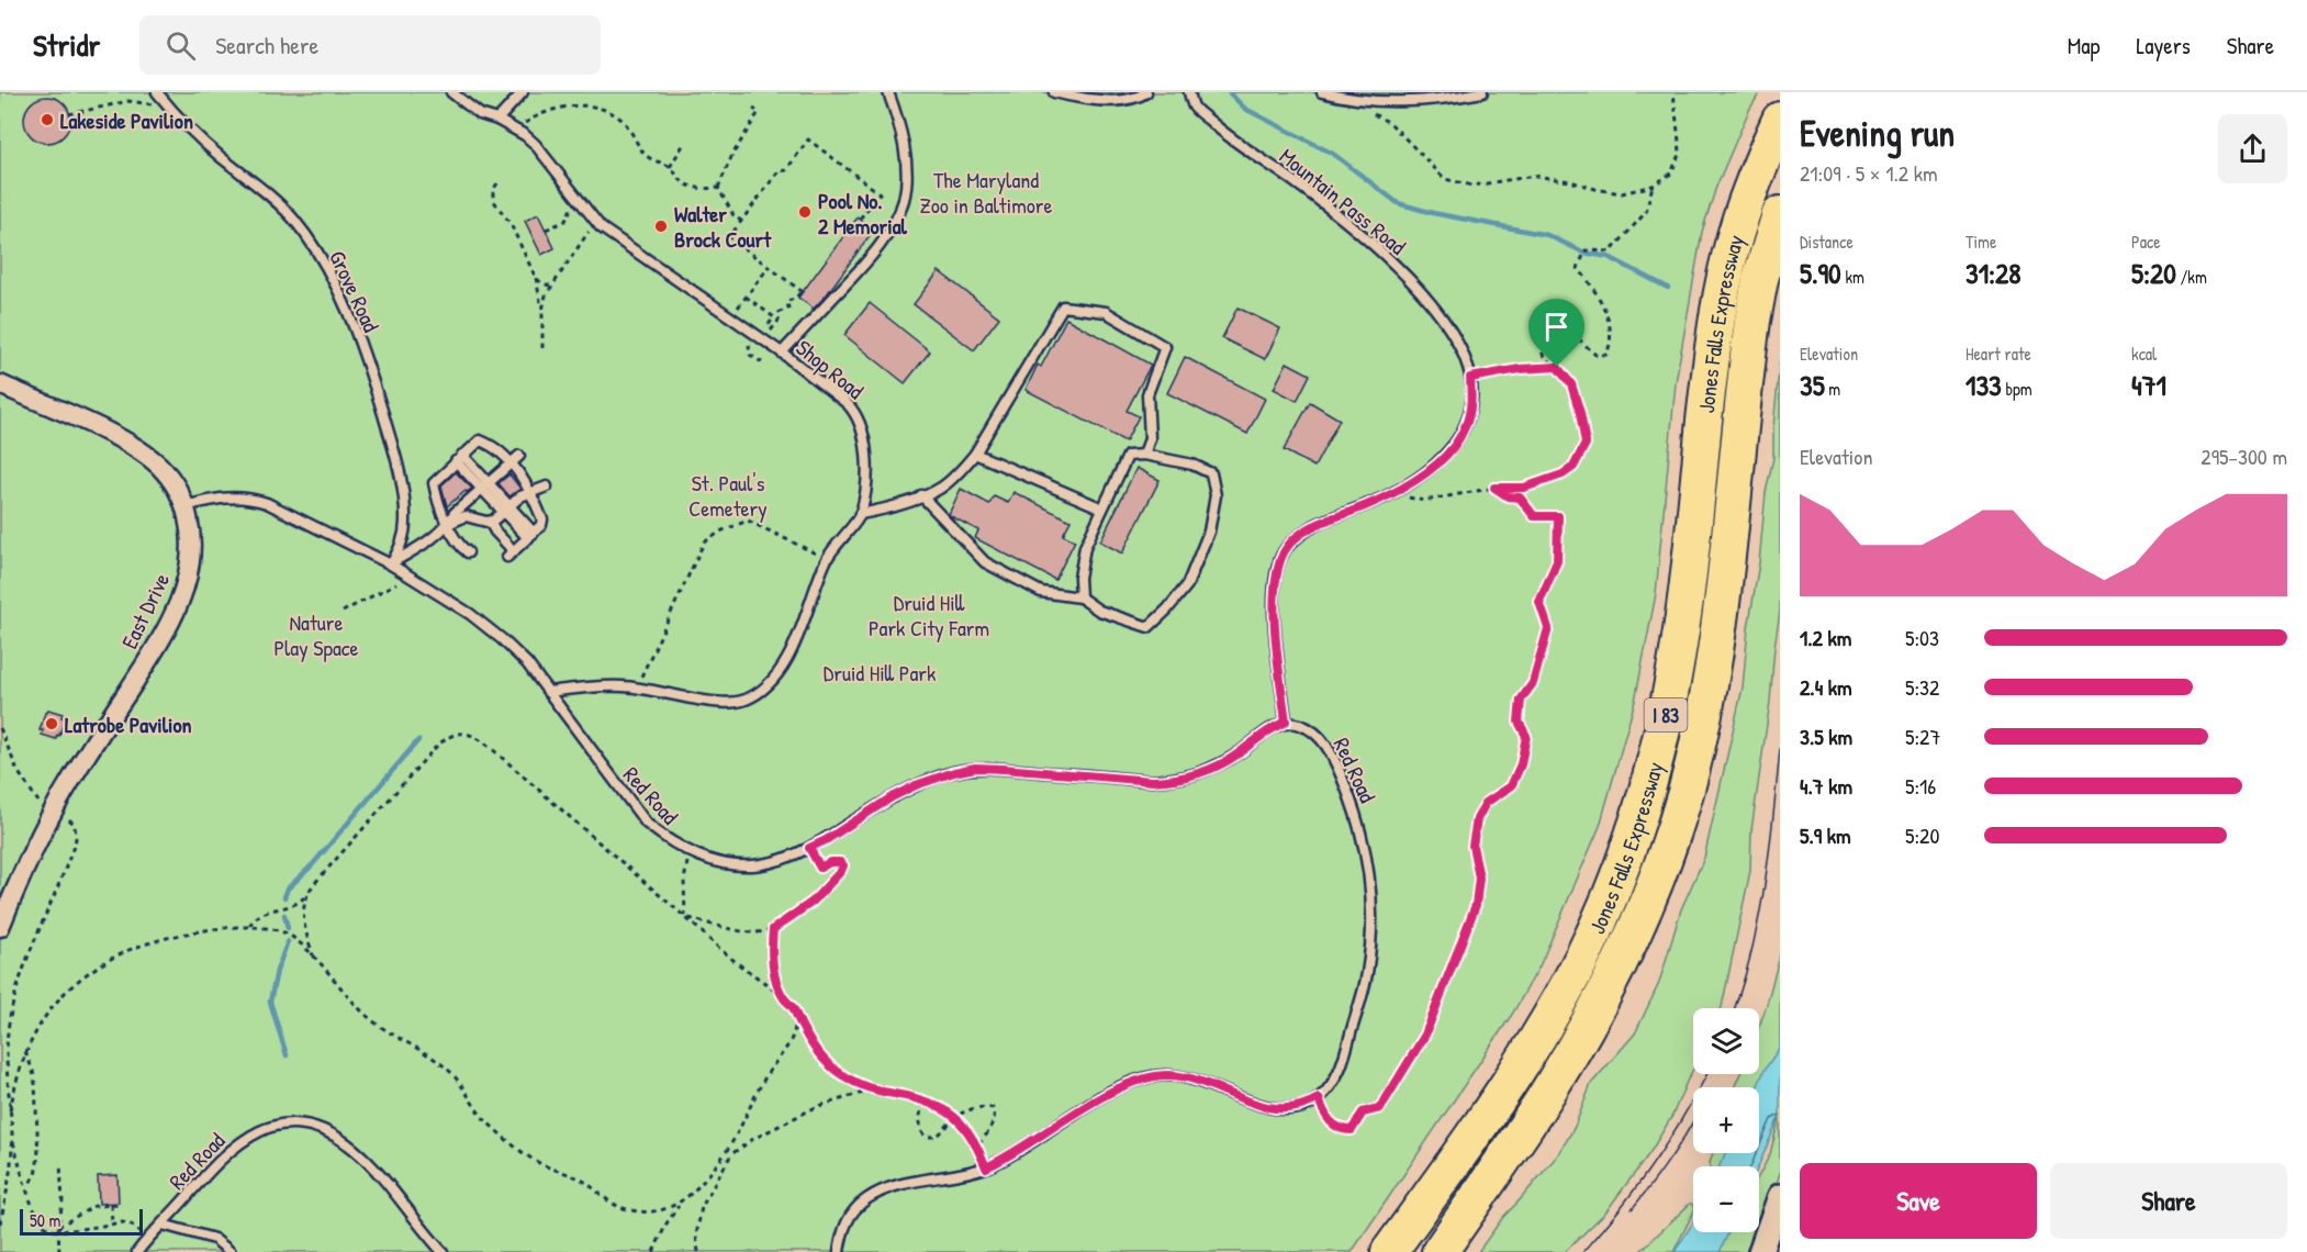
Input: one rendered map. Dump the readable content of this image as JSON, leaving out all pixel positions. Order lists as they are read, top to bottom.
{
  "streets": {
    "highway": ["Jones Falls Expressway", "I 83"],
    "street": ["East Drive"],
    "lane": [
      "Mountain Pass Road",
      "Grove Road",
      "Shop Road",
      "Red Road"
    ]
  },
  "crossings": [
    ["Mountain Pass Road", "Red Road"],
    ["Grove Road", "Red Road"],
    ["Shop Road", "Red Road"],
    ["East Drive", "Red Road"]
  ],
  "parks": [
    "The Maryland Zoo in Baltimore",
    "St. Paul's Cemetery",
    "Druid Hill Park City Farm",
    "Nature Play Space",
    "Druid Hill Park"
  ],
  "places": [
    "Lakeside Pavilion",
    "Pool No. 2 Memorial",
    "Walter Brock Court",
    "Latrobe Pavilion"
  ],
  "scale_bar": "50 m",
  "page": {
    "header": "Stridr",
    "search": "Search here",
    "nav": ["Map", "Layers", "Share"],
    "heading": ["Evening run", "21:09 · 5 × 1.2 km"],
    "stats": [
      ["Distance", "5.90 km"],
      ["Time", "31:28"],
      ["Pace", "5:20 /km"],
      ["Elevation", "35 m"],
      ["Heart rate", "133 bpm"],
      ["kcal", "471"]
    ],
    "chart": ["Elevation", "295–300 m"],
    "list": [
      {
        "name": "1.2 km",
        "note": "5:03"
      },
      {
        "name": "2.4 km",
        "note": "5:32"
      },
      {
        "name": "3.5 km",
        "note": "5:27"
      },
      {
        "name": "4.7 km",
        "note": "5:16"
      },
      {
        "name": "5.9 km",
        "note": "5:20"
      }
    ],
    "map_buttons": ["+", "−"],
    "buttons": ["Save", "Share"],
    "scale": "50 m"
  }
}
